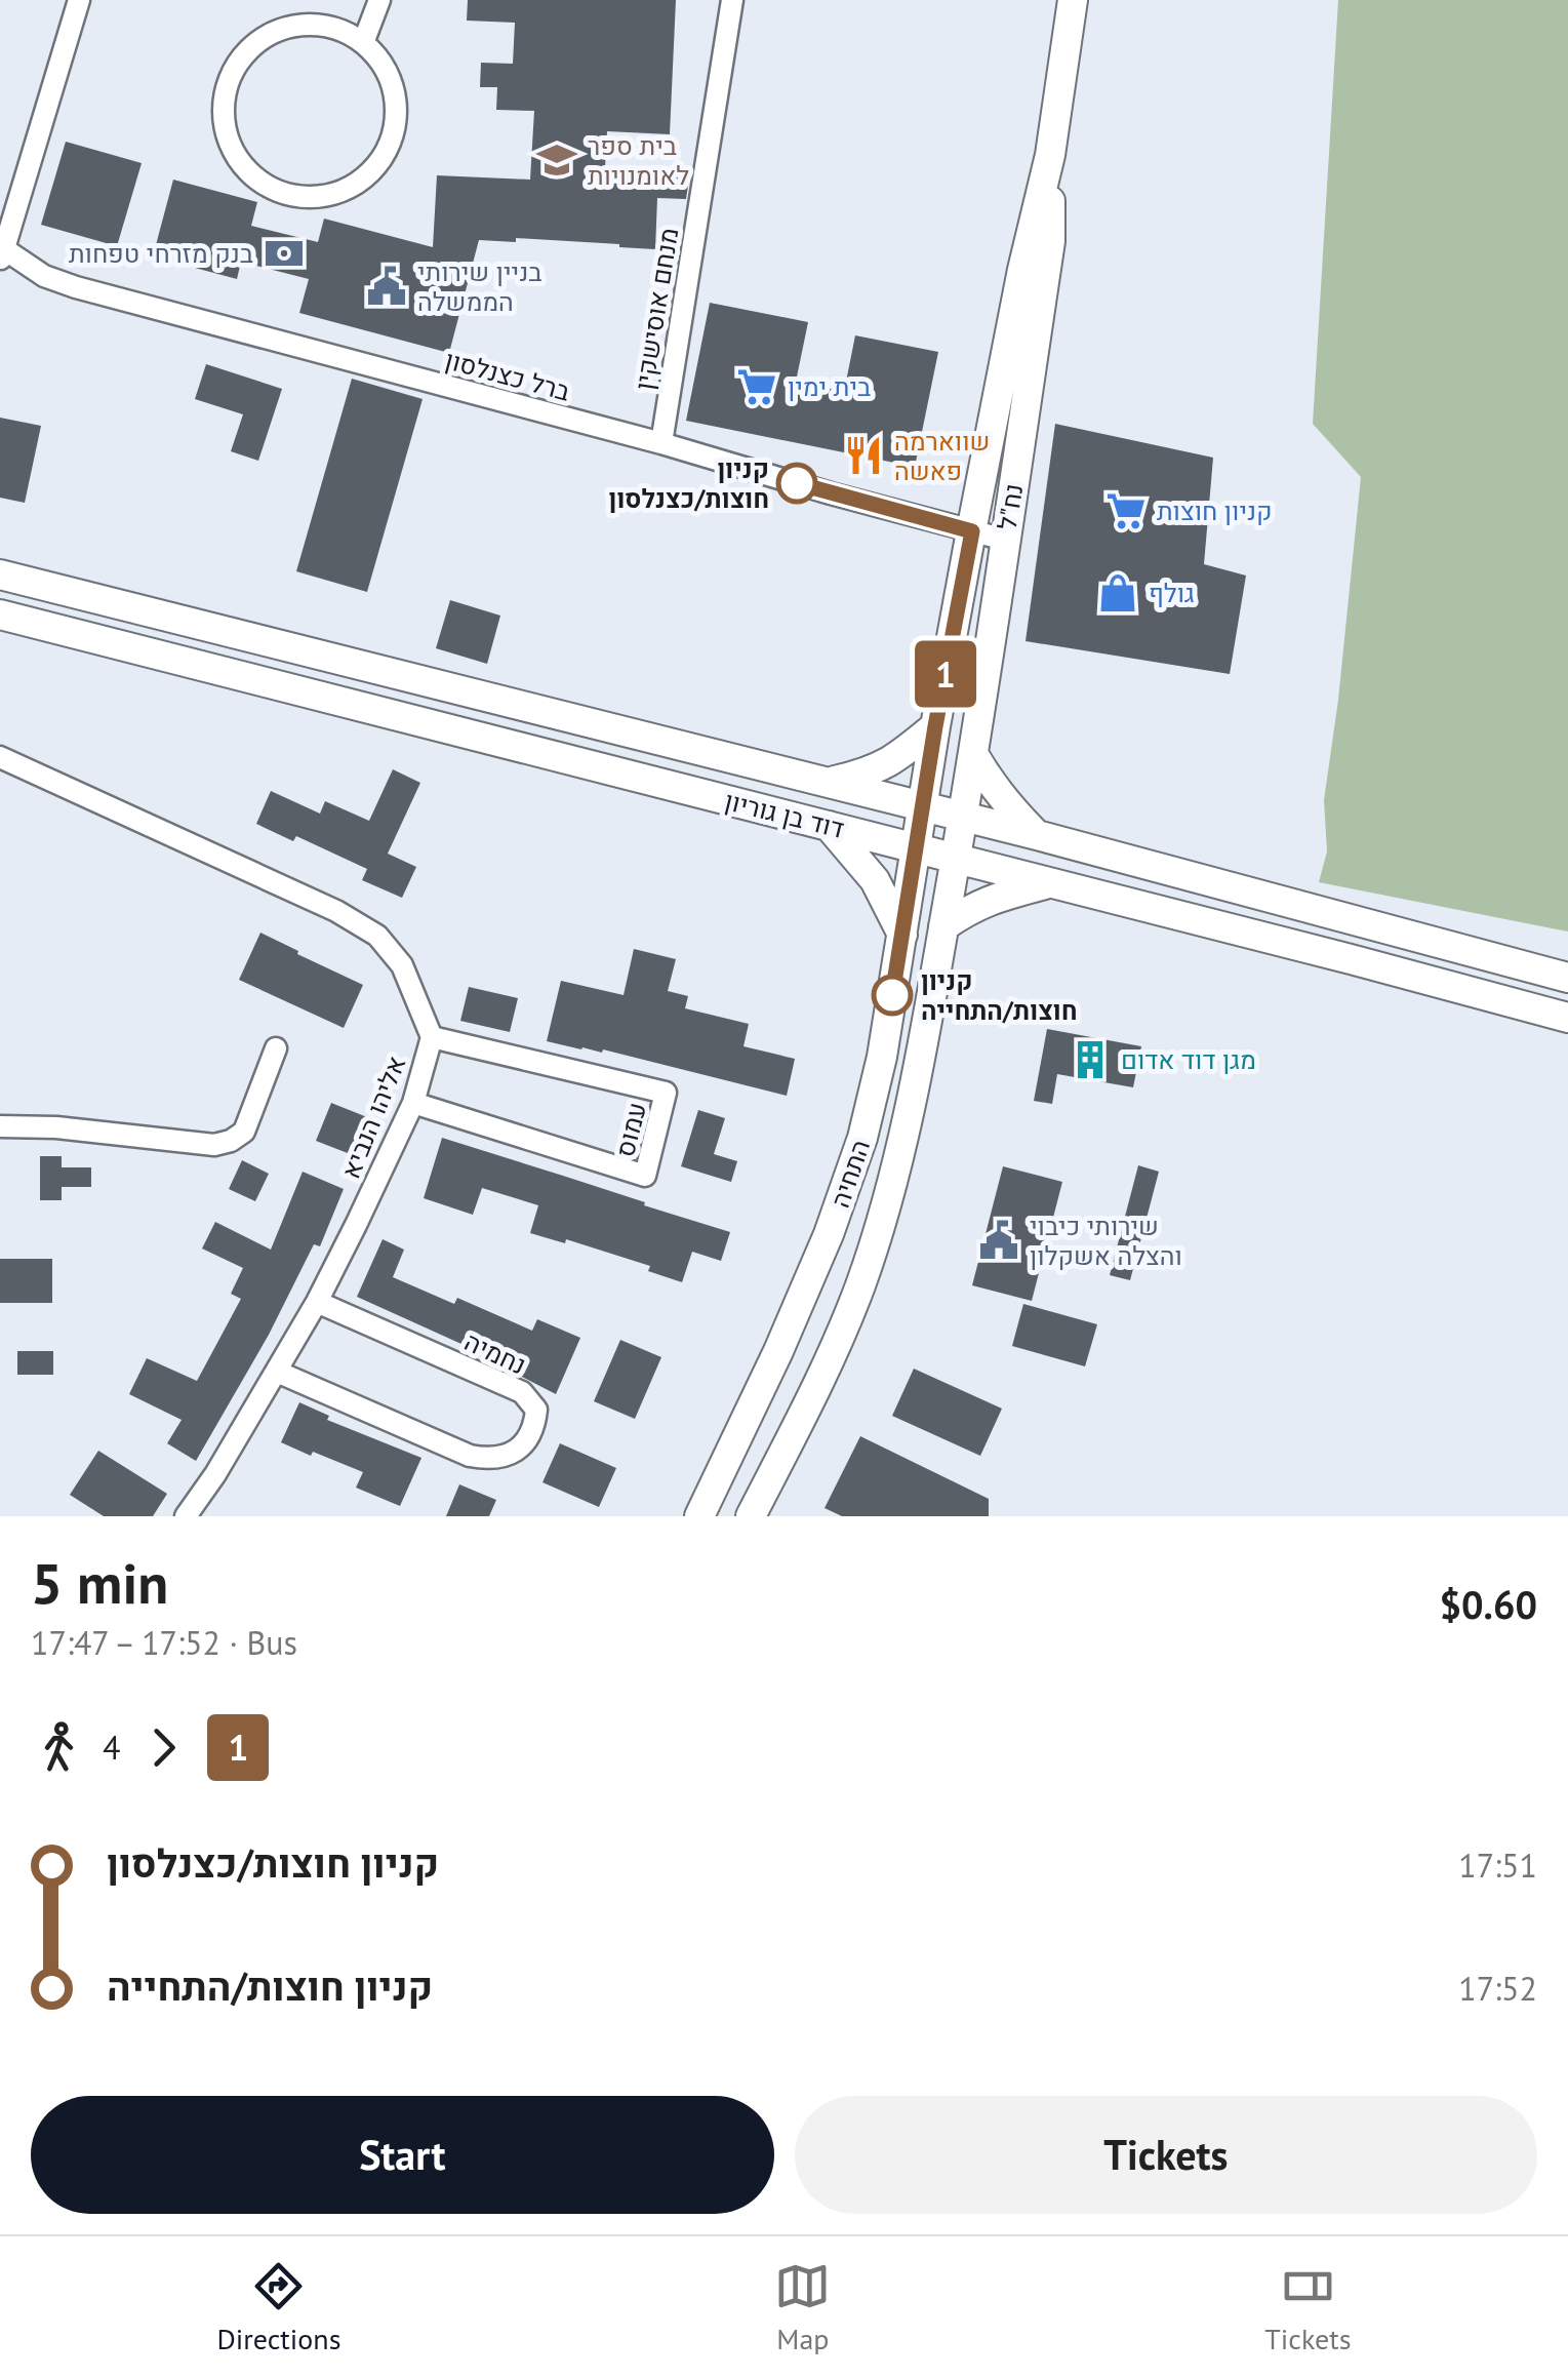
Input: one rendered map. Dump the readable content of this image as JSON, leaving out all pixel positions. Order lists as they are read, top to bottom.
{
  "streets": {
    "main road": ["נח\"ל", "דוד בן גוריון", "התחיה"],
    "street": [
      "מנחם אוסישקין",
      "ברל כצנלסון",
      "אליהו הנביא",
      "עמוס",
      "נחמיה"
    ]
  },
  "crossings": [
    ["מנחם אוסישקין", "ברל כצנלסון"],
    ["ברל כצנלסון", "נח\"ל"],
    ["נח\"ל", "דוד בן גוריון"],
    ["נח\"ל", "התחיה"],
    ["דוד בן גוריון", "התחיה"],
    ["אליהו הנביא", "עמוס"],
    ["אליהו הנביא", "נחמיה"]
  ],
  "places": {
    "school or university": ["בית ספר לאומנויות"],
    "bank": ["בנק מזרחי טפחות"],
    "public building": ["בניין שירותי הממשלה", "שירותי כיבוי והצלה אשקלון"],
    "supermarket": ["בית ימין", "קניון חוצות"],
    "restaurant": ["שווארמה פאשה"],
    "other": ["קניון חוצות/כצנלסון", "קניון חוצות/התחייה"],
    "shop": ["גולף"],
    "building": ["מגן דוד אדום"]
  },
  "lines": ["bus line 1"],
  "page": {
    "on_map": "1",
    "heading": ["5 min", "17:47 – 17:52 · Bus", "$0.60"],
    "legs": ["4", "1"],
    "list": [
      {
        "name": "קניון חוצות/כצנלסון",
        "value": "17:51"
      },
      {
        "name": "קניון חוצות/התחייה",
        "value": "17:52"
      }
    ],
    "buttons": ["Start", "Tickets"],
    "tabs": ["Directions", "Map", "Tickets"]
  }
}
